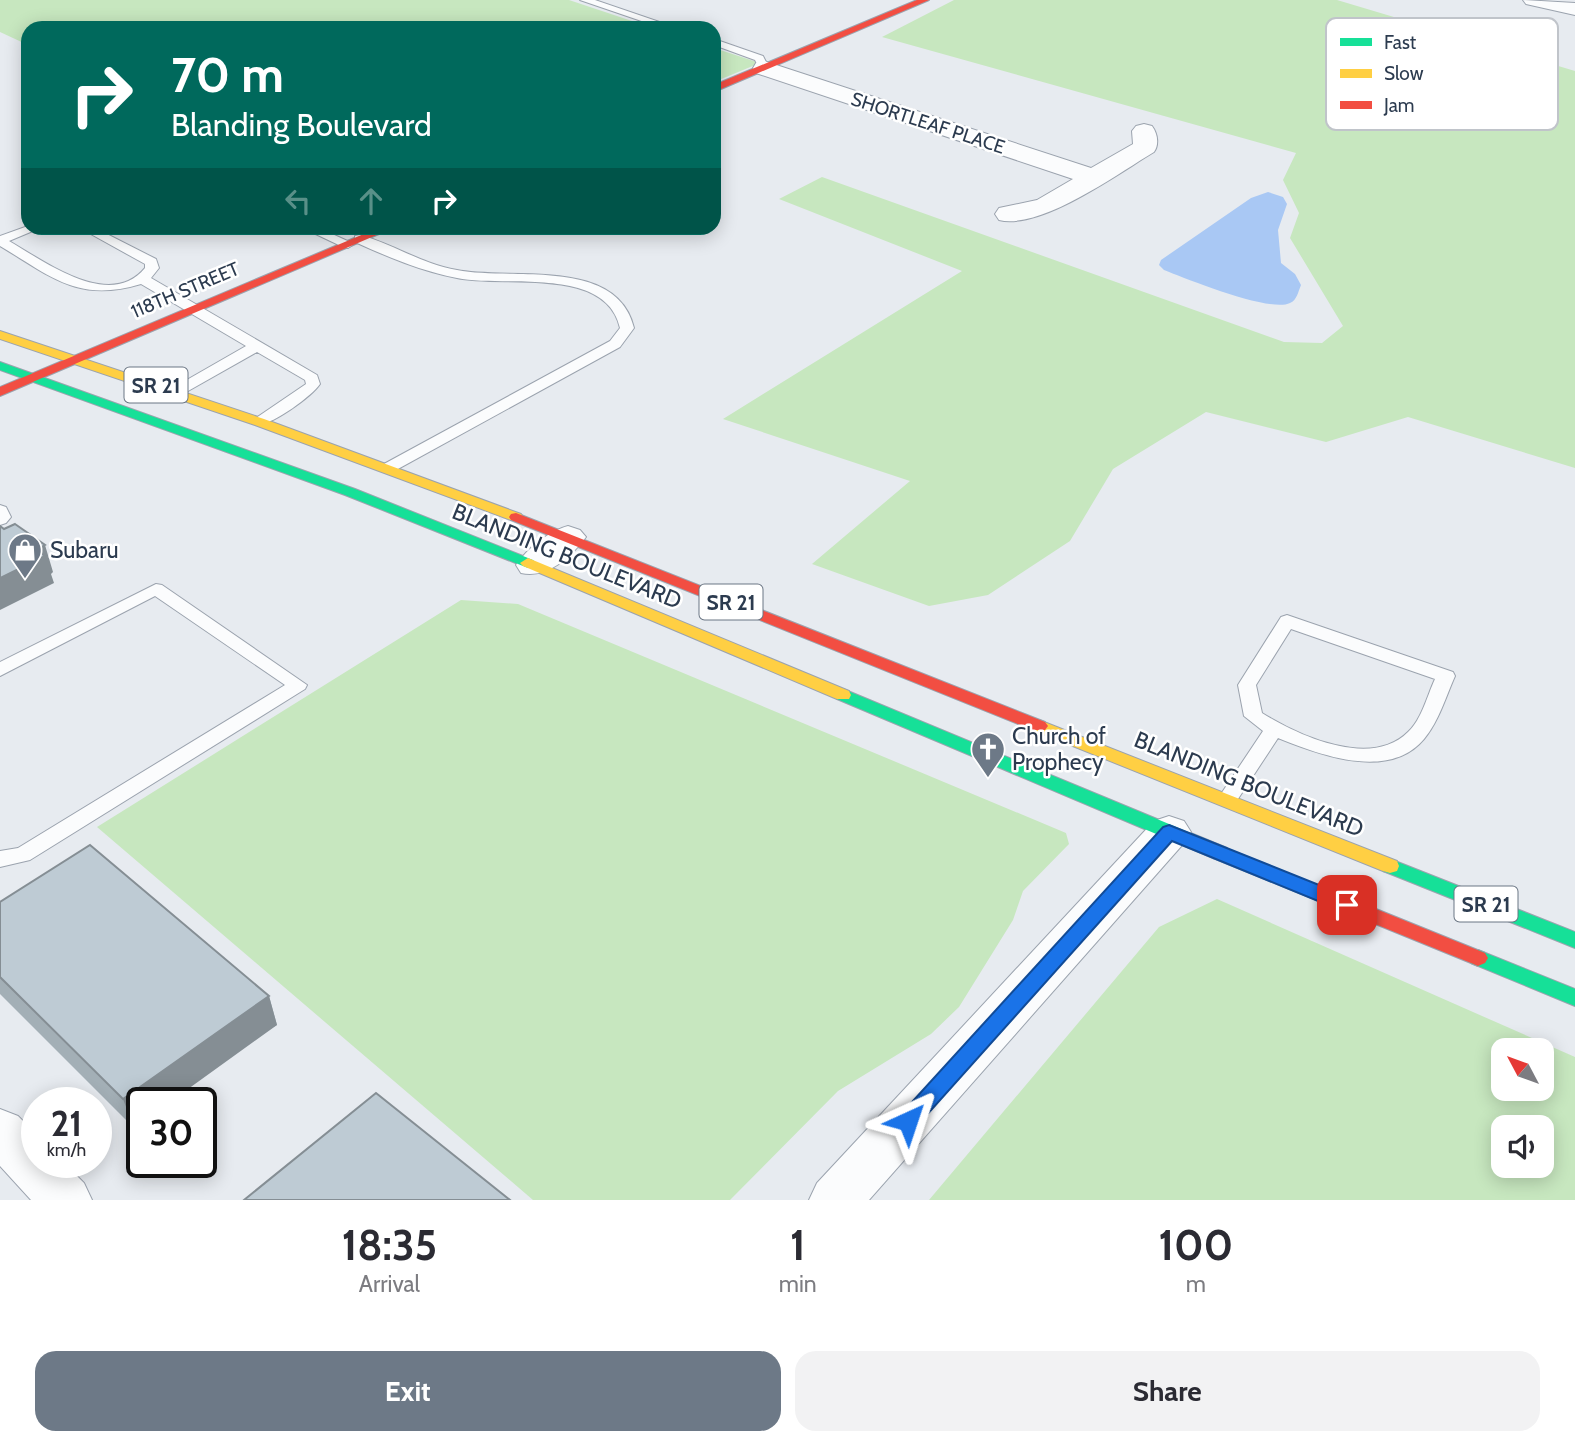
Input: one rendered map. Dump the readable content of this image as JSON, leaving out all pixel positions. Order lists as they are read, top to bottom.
{
  "streets": {
    "main road": ["118TH STREET", "SR 21", "BLANDING BOULEVARD"],
    "street": ["SHORTLEAF PLACE"]
  },
  "crossings": [
    ["118TH STREET", "BLANDING BOULEVARD"]
  ],
  "places": {
    "shop": ["Subaru"],
    "church": ["Church of Prophecy"]
  },
  "legend": ["Fast", "Slow", "Jam"],
  "north": "top left",
  "page": {
    "turn": ["70 m", "Blanding Boulevard"],
    "speed": "21 km/h",
    "limit": "30",
    "eta": [
      "18:35",
      "Arrival",
      "1",
      "min",
      "100",
      "m"
    ],
    "buttons": ["Exit", "Share"]
  }
}
